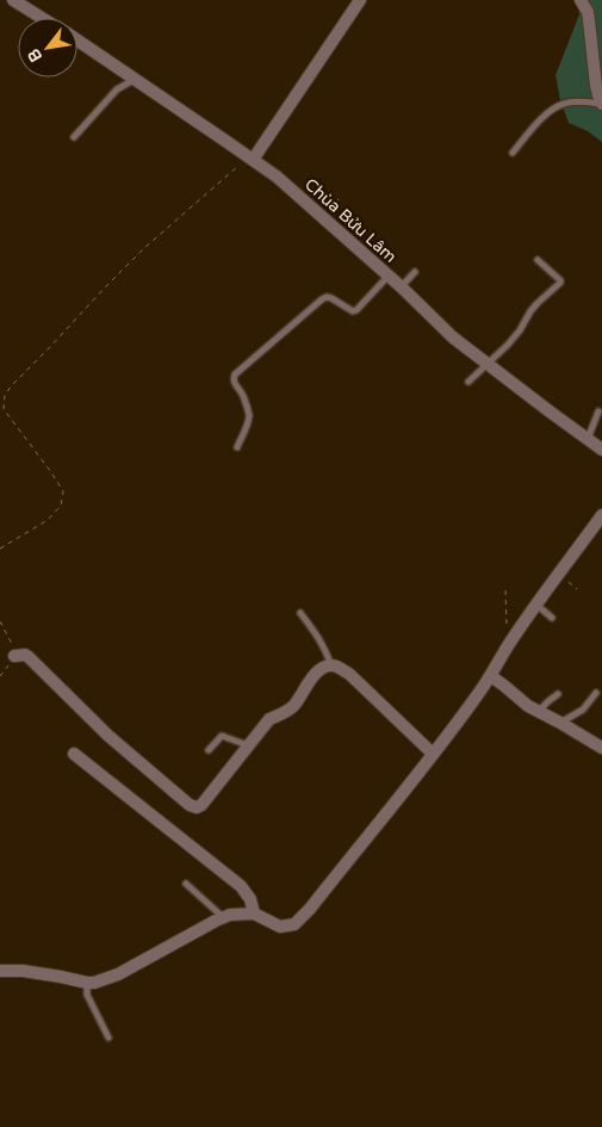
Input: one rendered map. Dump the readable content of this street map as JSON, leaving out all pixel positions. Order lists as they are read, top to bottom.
{
  "streets": {
    "street": ["Chùa Bửu Lâm"]
  },
  "north": "bottom left"
}
